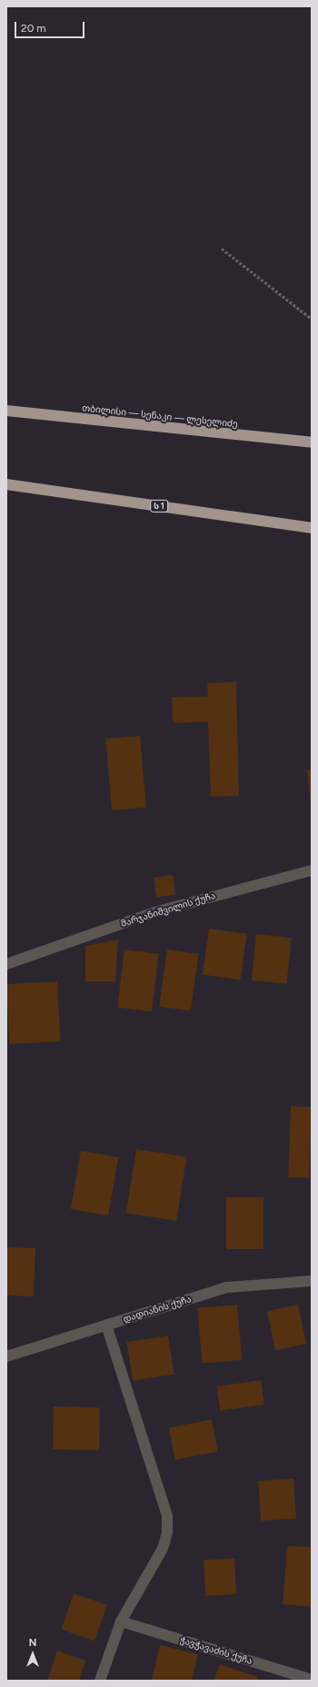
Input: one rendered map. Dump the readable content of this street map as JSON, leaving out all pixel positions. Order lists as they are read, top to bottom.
{
  "streets": {
    "highway": ["თბილისი — სენაკი — ლესელიძე", "ს 1"],
    "street": ["მარჯანიშვილის ქუჩა", "დადიანის ქუჩა", "ჭავჭავაძის ქუჩა"]
  },
  "scale_bar": "20 m",
  "north": "top"
}
